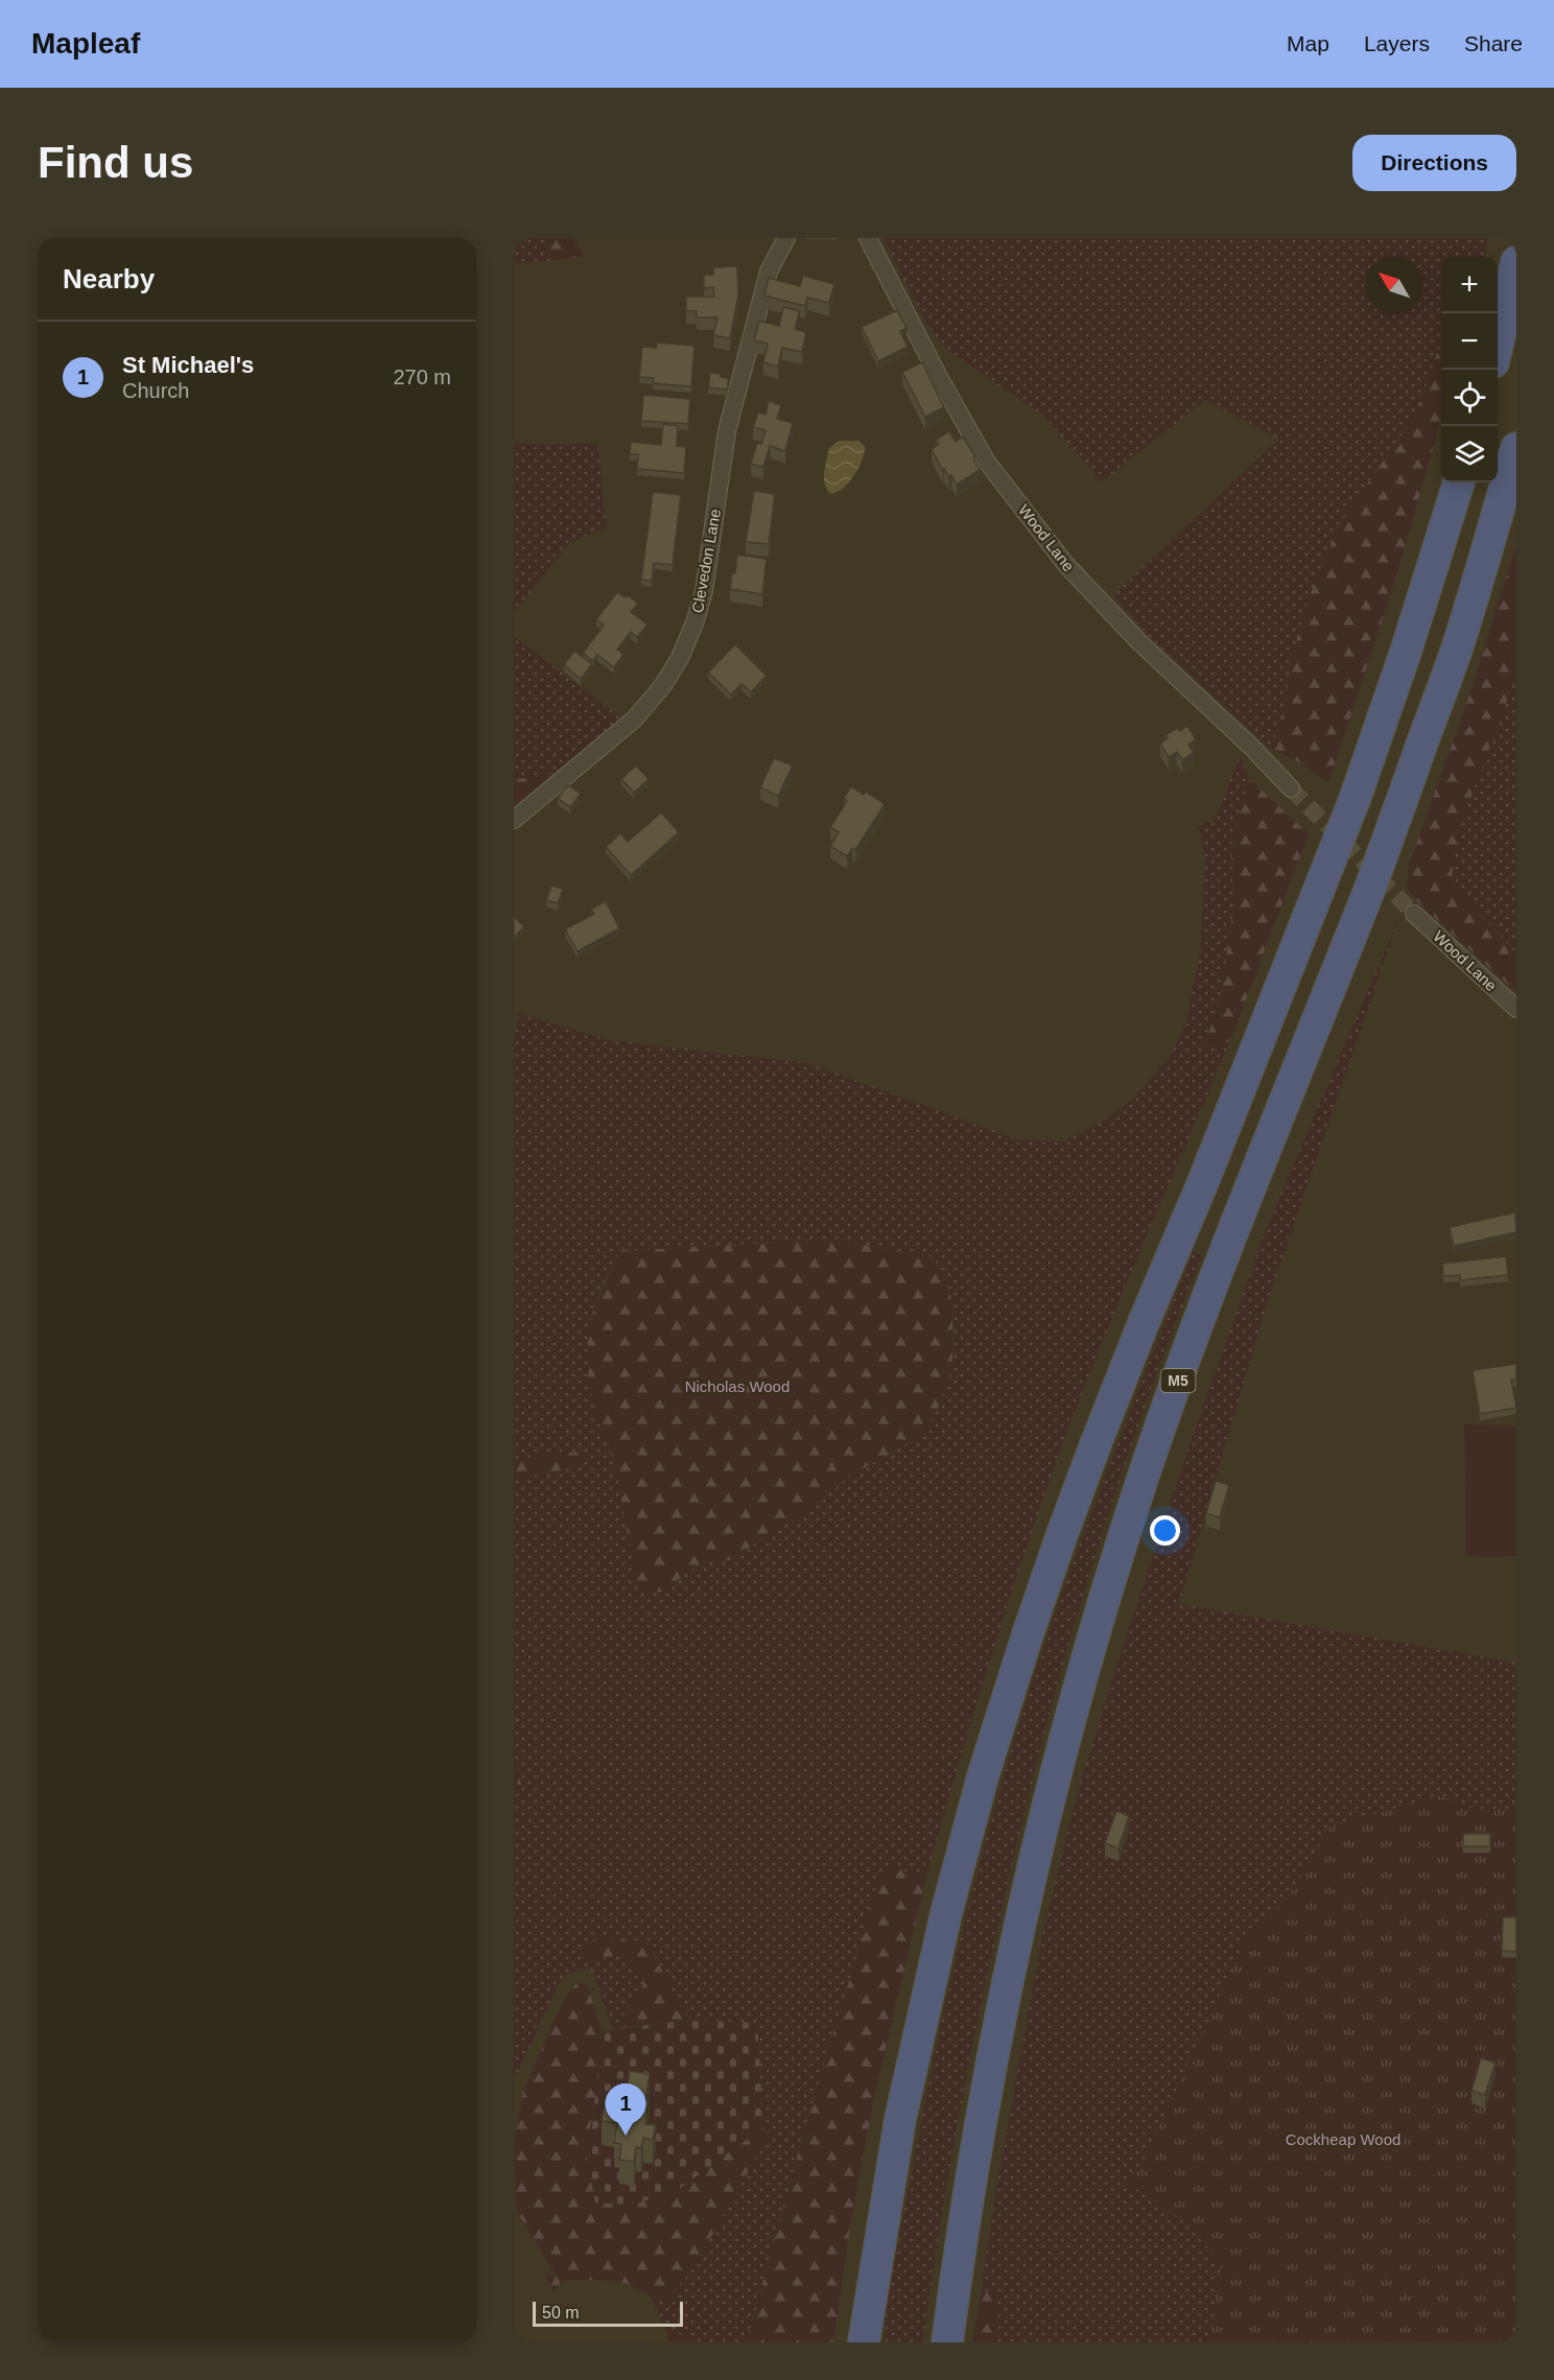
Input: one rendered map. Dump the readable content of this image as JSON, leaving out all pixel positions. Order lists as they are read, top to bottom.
{
  "streets": {
    "highway": ["M5"],
    "street": ["Wood Lane", "Clevedon Lane"]
  },
  "parks": ["Nicholas Wood", "Cockheap Wood"],
  "scale_bar": "50 m",
  "north": "top left",
  "page": {
    "header": "Mapleaf",
    "nav": ["Map", "Layers", "Share"],
    "buttons": "Directions",
    "title": "Find us",
    "heading": "Nearby",
    "map_buttons": ["+", "−"],
    "list": [
      {
        "mark": "1",
        "name": "St Michael's",
        "note": "Church",
        "value": "270 m"
      }
    ],
    "pins": "1",
    "scale": "50 m"
  }
}
